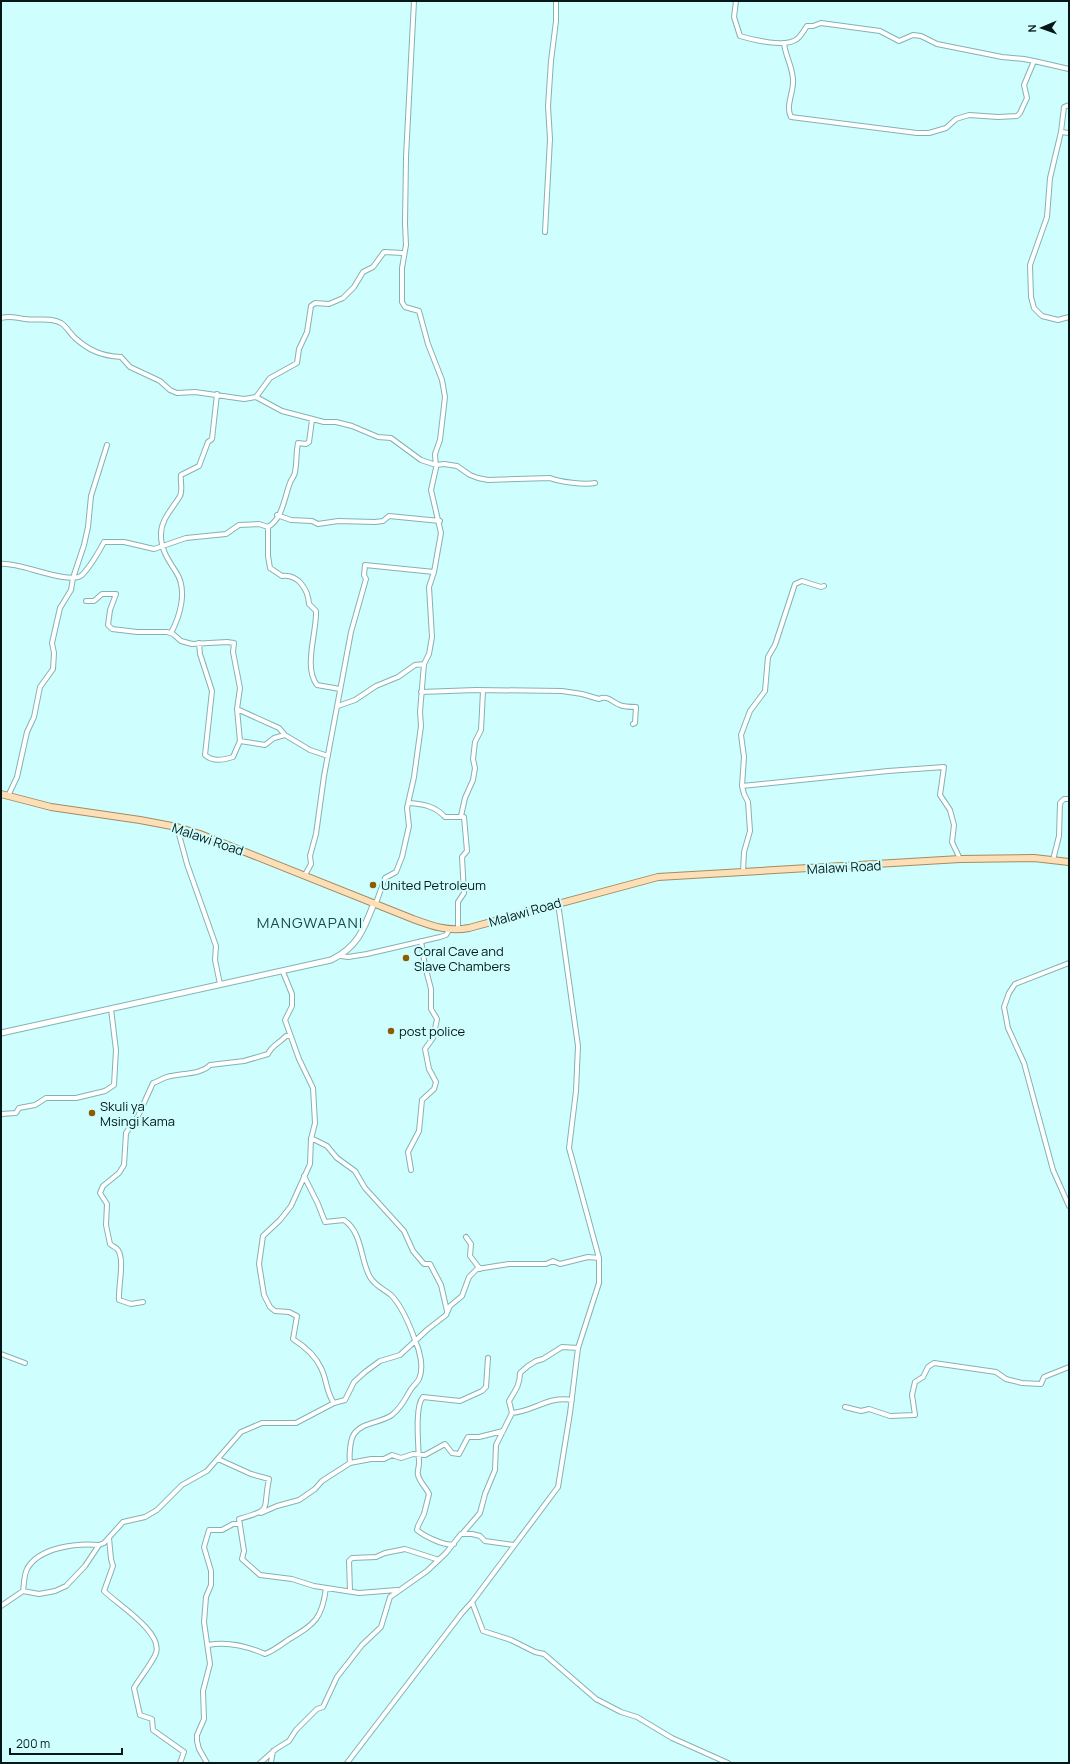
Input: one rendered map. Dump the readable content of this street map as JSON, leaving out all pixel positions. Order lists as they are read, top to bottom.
{
  "streets": {
    "main road": ["Malawi Road"]
  },
  "districts": ["MANGWAPANI"],
  "places": [
    "United Petroleum",
    "Coral Cave and Slave Chambers",
    "post police",
    "Skuli ya Msingi Kama"
  ],
  "scale_bar": "200 m",
  "north": "left"
}
